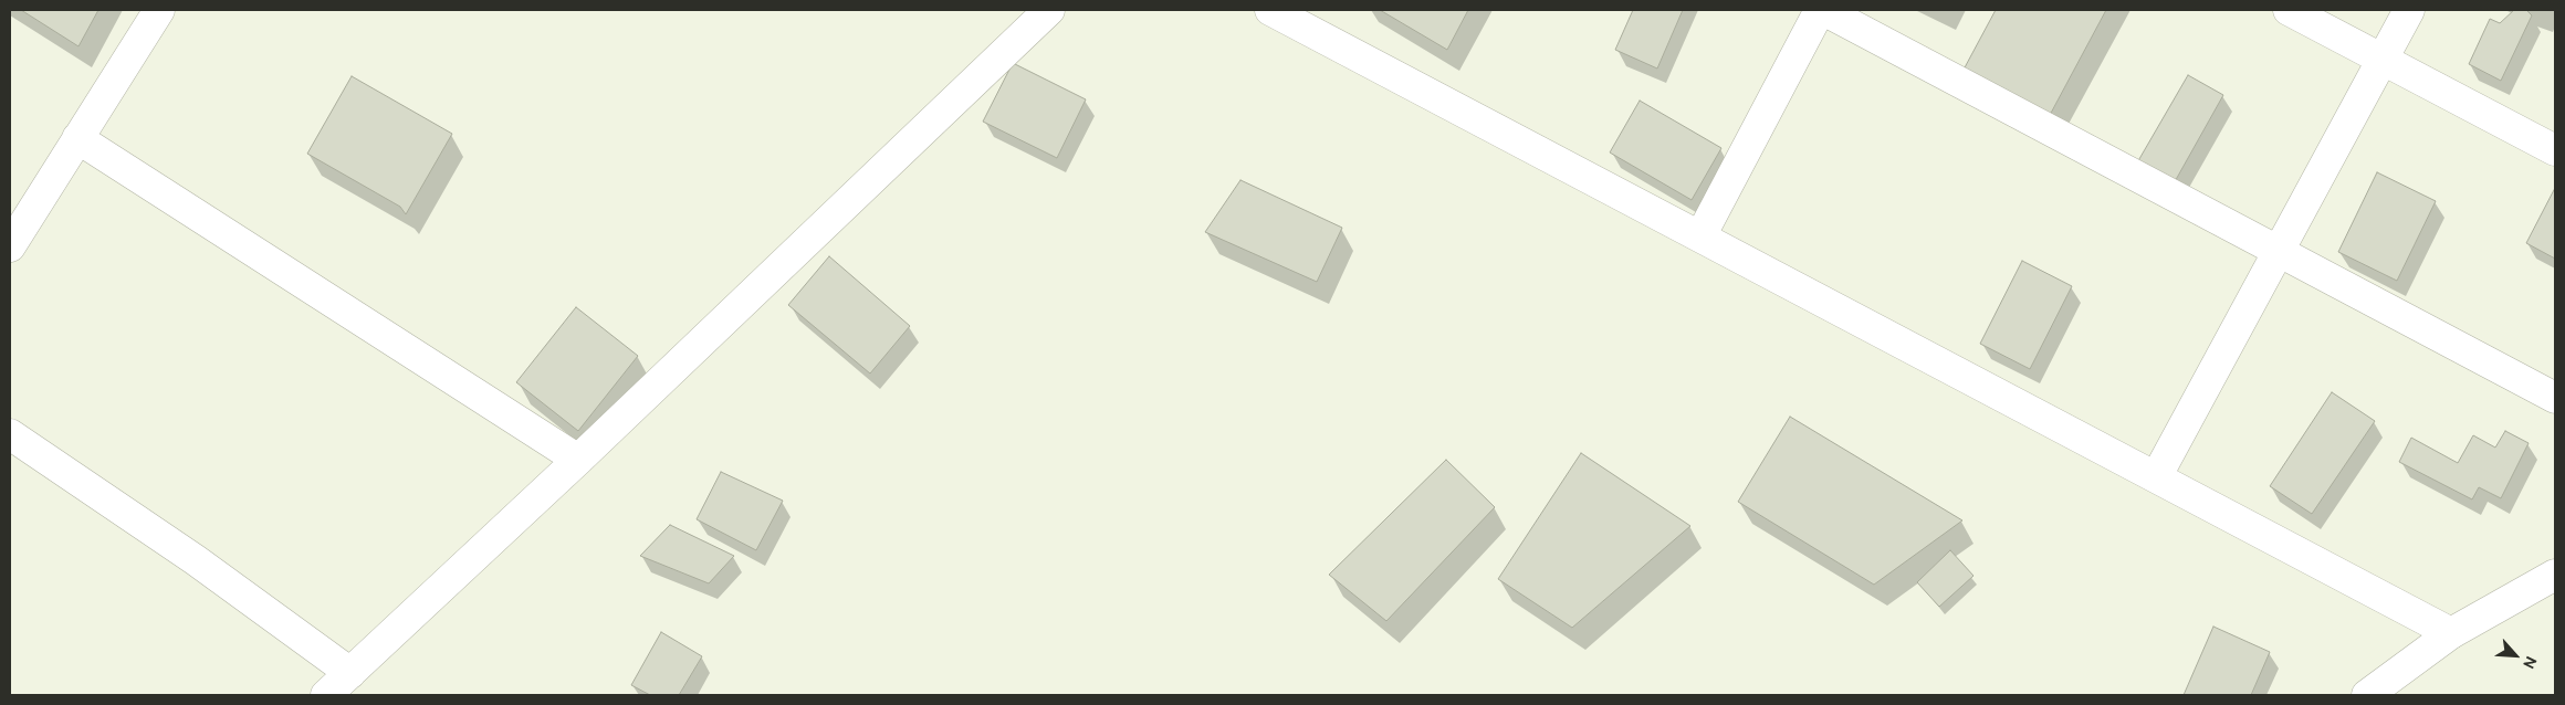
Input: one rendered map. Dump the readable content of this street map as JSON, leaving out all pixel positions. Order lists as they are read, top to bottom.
{
  "north": "bottom right"
}
